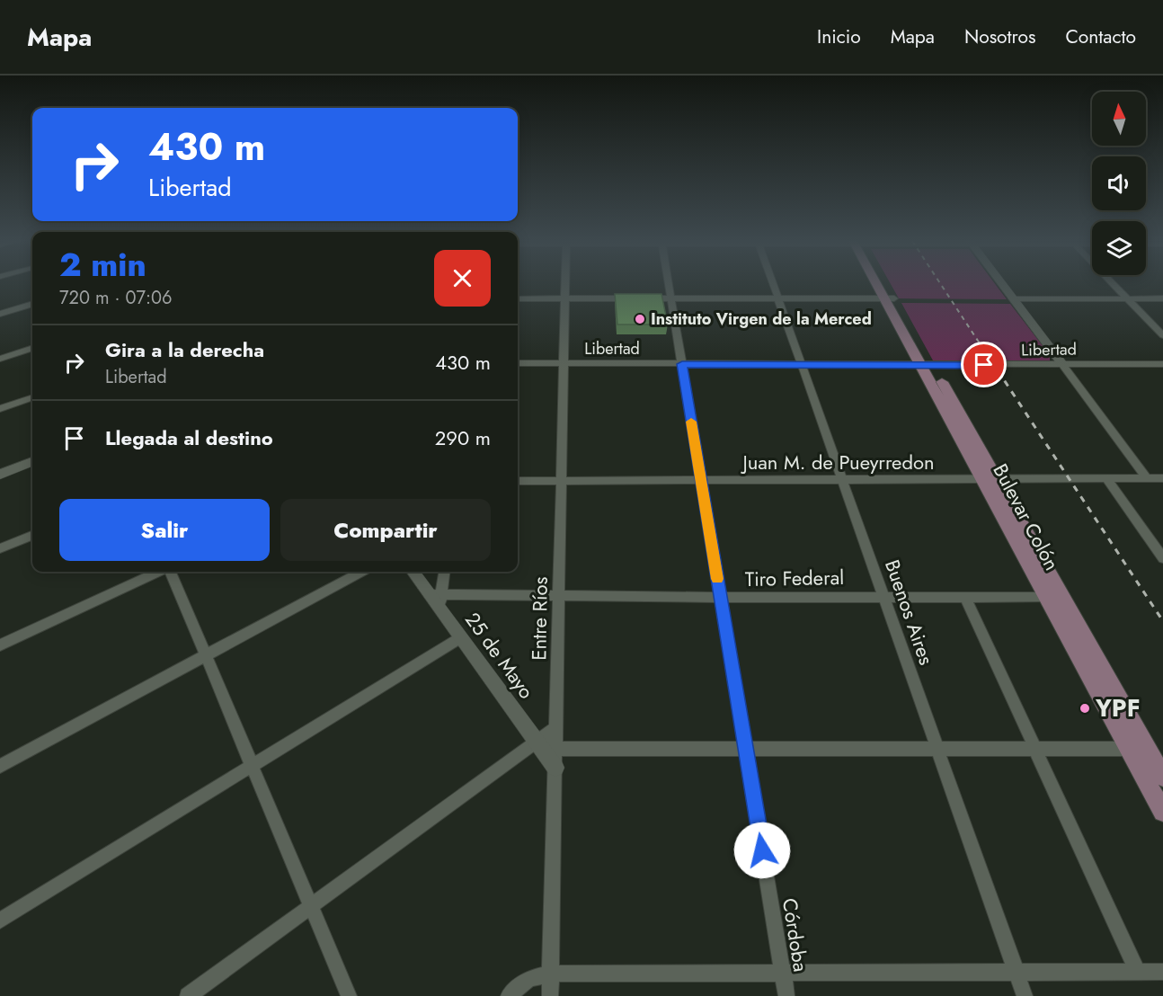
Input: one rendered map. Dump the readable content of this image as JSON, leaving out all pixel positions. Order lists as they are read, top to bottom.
{
  "streets": {
    "main road": ["Bulevar Colón"],
    "street": [
      "Libertad",
      "Juan M. de Pueyrredon",
      "Tiro Federal",
      "Buenos Aires",
      "Entre Ríos",
      "25 de Mayo",
      "Córdoba"
    ]
  },
  "crossings": [
    ["Libertad", "Bulevar Colón"],
    ["Libertad", "Buenos Aires"],
    ["Libertad", "Entre Ríos"],
    ["Libertad", "Córdoba"],
    ["Juan M. de Pueyrredon", "Bulevar Colón"],
    ["Juan M. de Pueyrredon", "Buenos Aires"],
    ["Juan M. de Pueyrredon", "Entre Ríos"],
    ["Juan M. de Pueyrredon", "Córdoba"],
    ["Bulevar Colón", "Tiro Federal"],
    ["Tiro Federal", "Buenos Aires"],
    ["Tiro Federal", "Entre Ríos"],
    ["Tiro Federal", "25 de Mayo"],
    ["Tiro Federal", "Córdoba"],
    ["Entre Ríos", "25 de Mayo"]
  ],
  "places": ["Instituto Virgen de la Merced", "YPF"],
  "north": "top",
  "page": {
    "header": "Mapa",
    "nav": [
      "Inicio",
      "Mapa",
      "Nosotros",
      "Contacto"
    ],
    "turn": ["430 m", "Libertad"],
    "heading": ["2 min", "720 m · 07:06"],
    "list": [
      {
        "name": "Gira a la derecha",
        "note": "Libertad",
        "value": "430 m"
      },
      {
        "name": "Llegada al destino",
        "value": "290 m"
      }
    ],
    "buttons": ["Salir", "Compartir"]
  }
}
